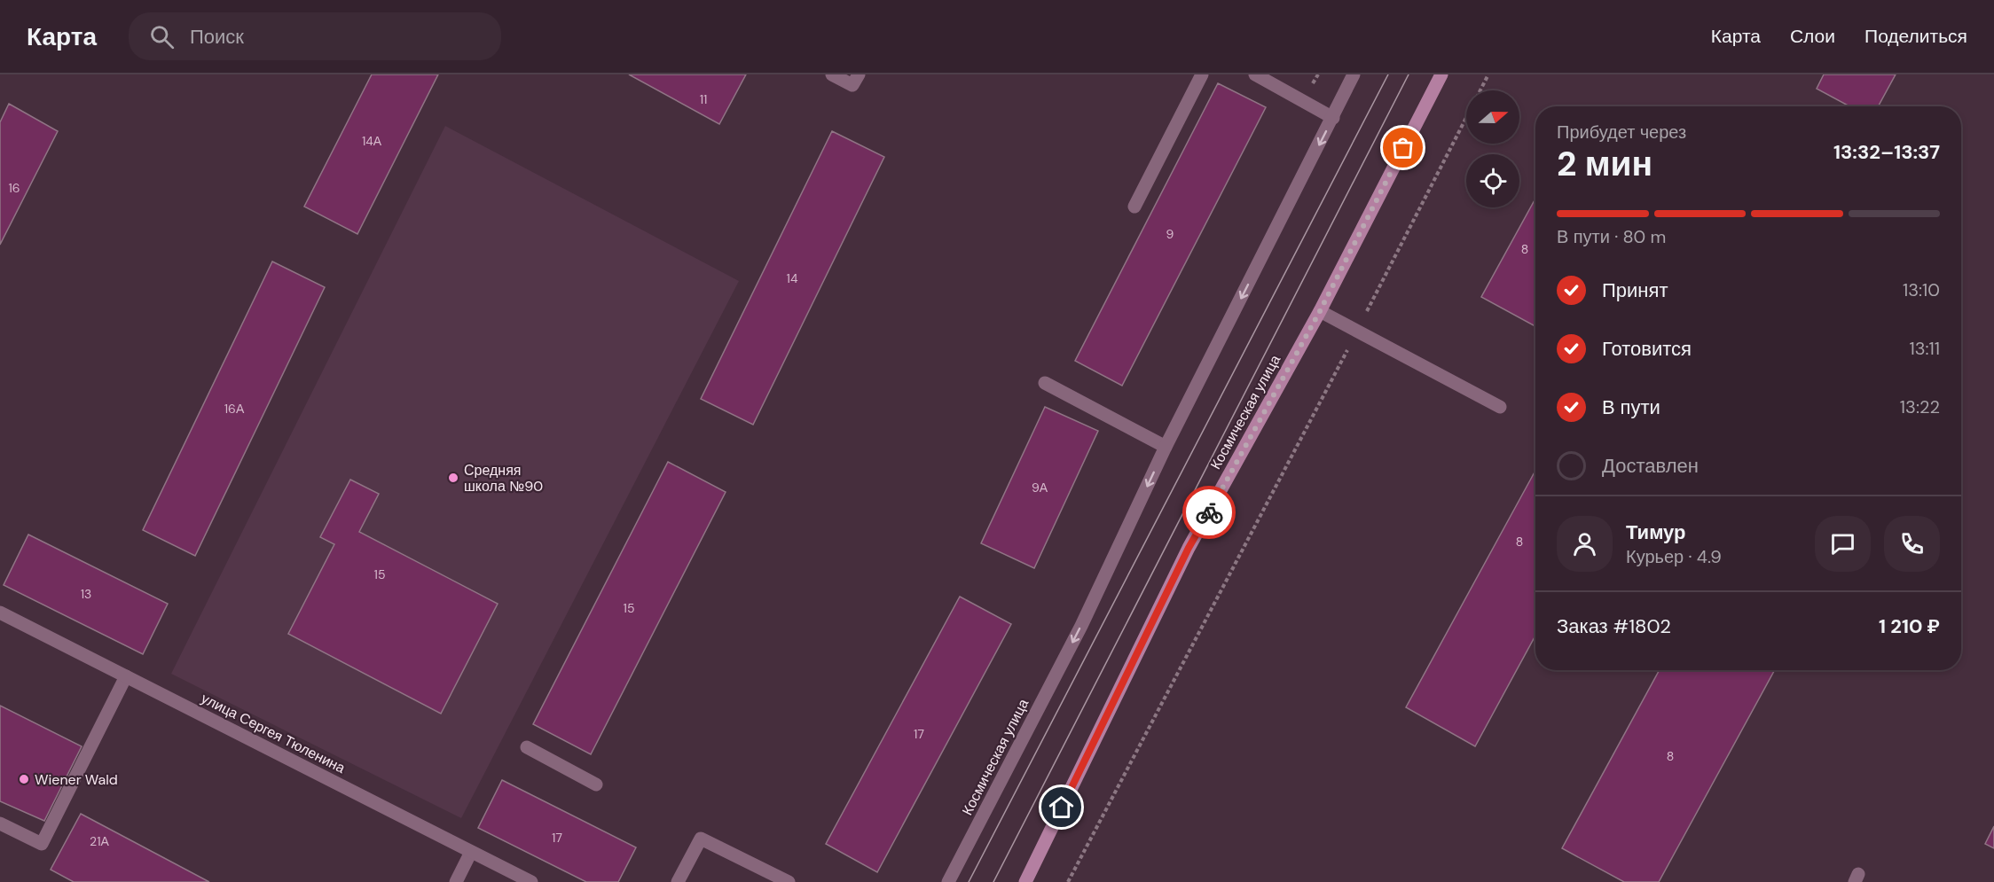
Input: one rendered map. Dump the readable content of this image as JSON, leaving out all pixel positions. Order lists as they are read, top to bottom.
{
  "streets": {
    "main road": ["Космическая улица"],
    "street": ["улица Сергея Тюленина"]
  },
  "one_way": ["Космическая улица"],
  "places": ["Средняя школа №90", "Wiener Wald"],
  "house_numbers": [
    "11",
    "14А",
    "16",
    "9",
    "8",
    "14",
    "16А",
    "9А",
    "8",
    "15",
    "13",
    "15",
    "17",
    "8",
    "17",
    "21А"
  ],
  "north": "right",
  "page": {
    "header": "Карта",
    "search": "Поиск",
    "nav": ["Карта", "Слои", "Поделиться"],
    "heading": ["2 мин", "Прибудет через", "13:32–13:37"],
    "panel": [
      "Тимур",
      "Курьер · 4.9",
      "Заказ #1802",
      "1 210 ₽"
    ],
    "bar": "В пути · 80 m",
    "list": [
      ["Принят", "13:10"],
      ["Готовится", "13:11"],
      ["В пути", "13:22"],
      "Доставлен"
    ]
  }
}
